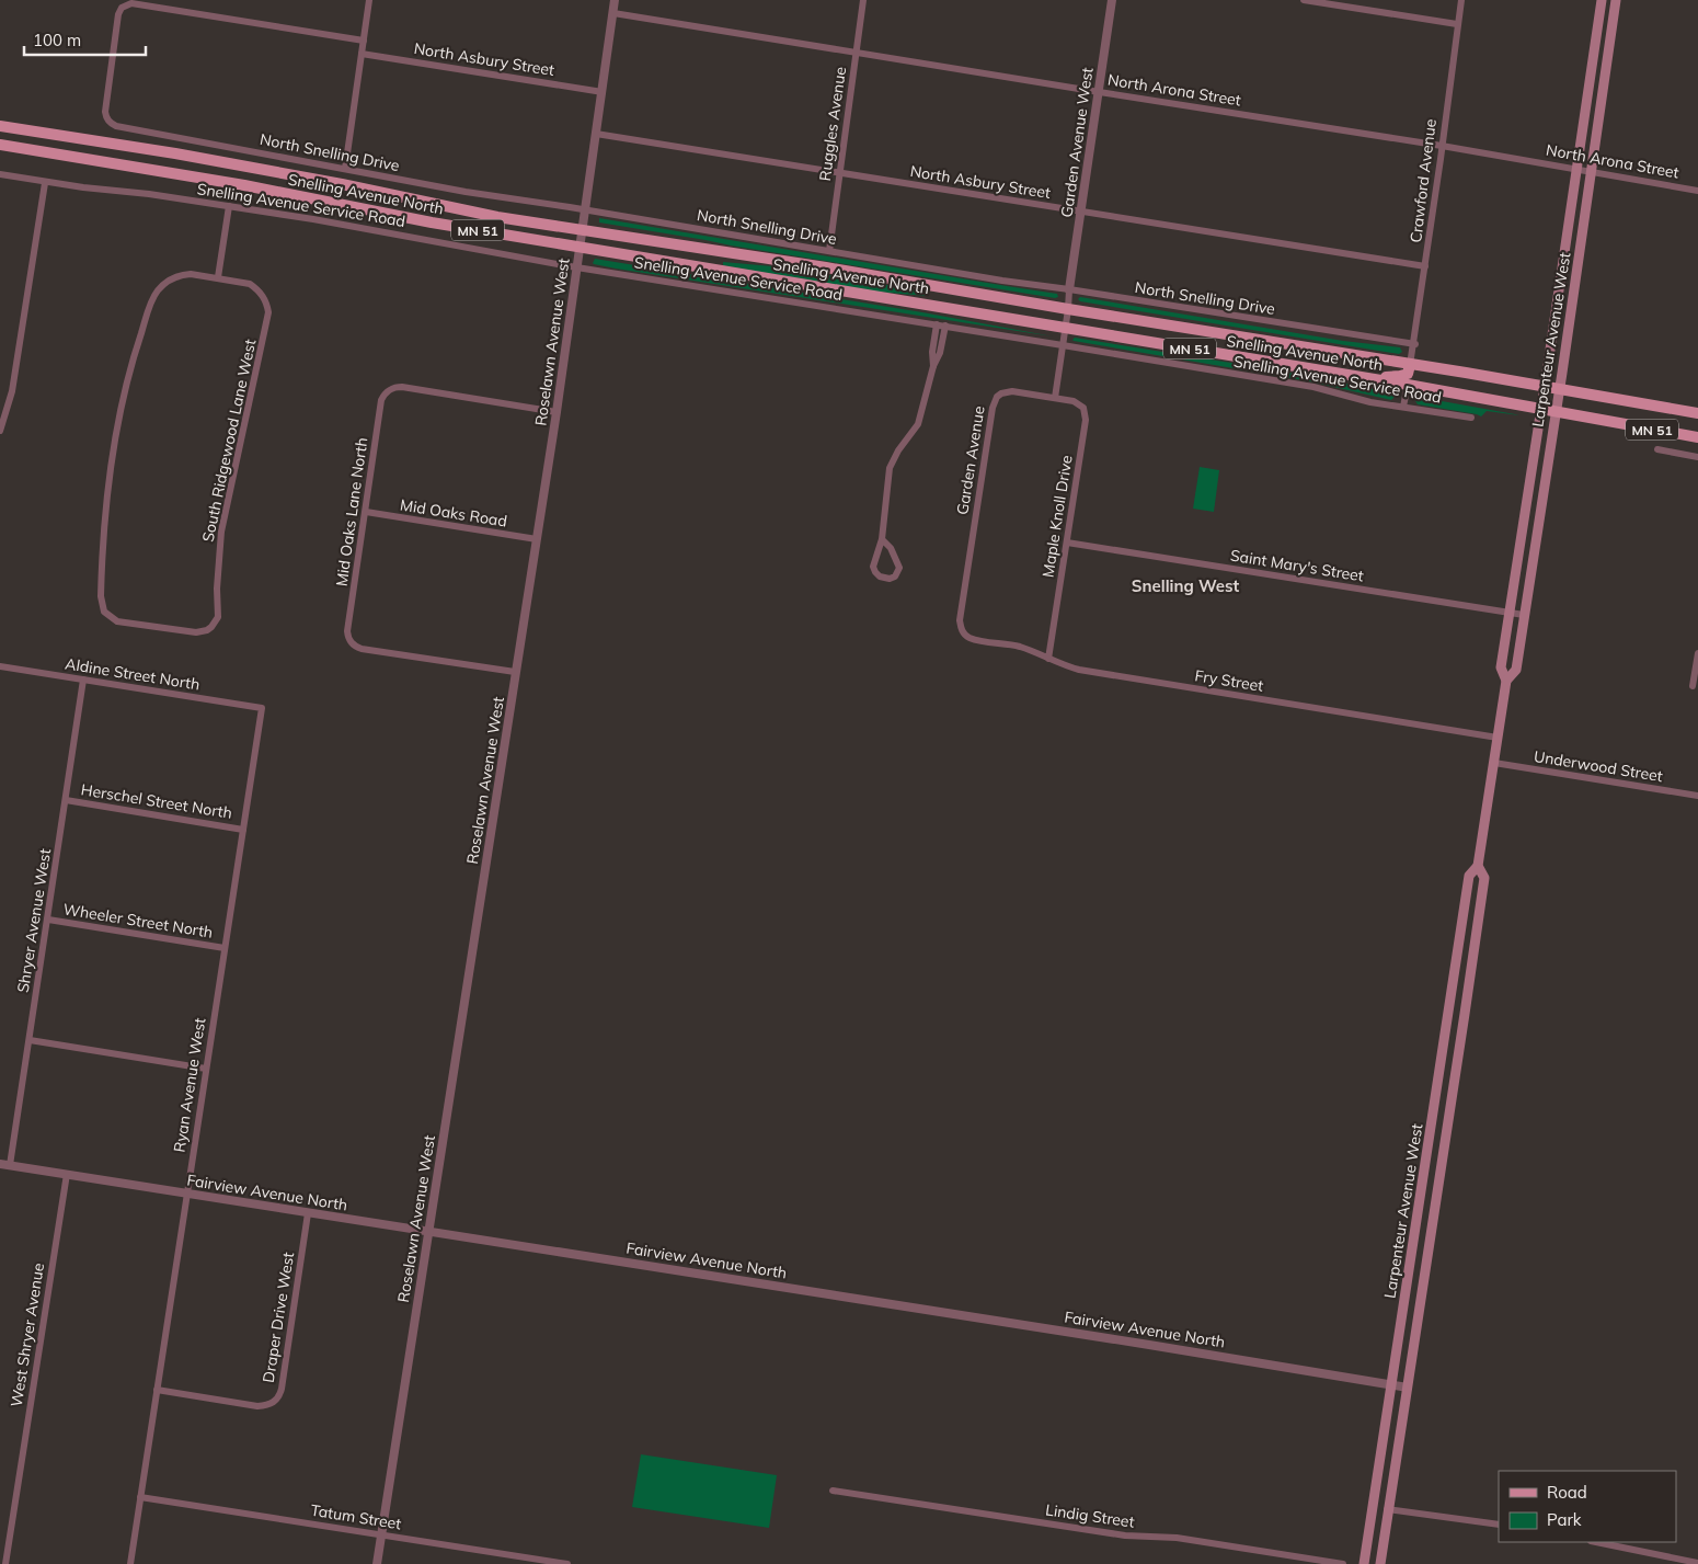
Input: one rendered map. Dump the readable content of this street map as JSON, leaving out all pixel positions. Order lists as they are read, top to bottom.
{
  "streets": {
    "main road": ["Snelling Avenue North", "MN 51", "Larpenteur Avenue West"],
    "street": [
      "North Asbury Street",
      "North Arona Street",
      "Ruggles Avenue",
      "Garden Avenue West",
      "North Snelling Drive",
      "Crawford Avenue",
      "Snelling Avenue Service Road",
      "Roselawn Avenue West",
      "South Ridgewood Lane West",
      "Garden Avenue",
      "Mid Oaks Lane North",
      "Mid Oaks Road",
      "Maple Knoll Drive",
      "Saint Mary's Street",
      "Aldine Street North",
      "Fry Street",
      "Underwood Street",
      "Herschel Street North",
      "Shryer Avenue West",
      "Wheeler Street North",
      "Ryan Avenue West",
      "Fairview Avenue North",
      "Draper Drive West",
      "West Shryer Avenue",
      "Lindig Street",
      "Tatum Street"
    ]
  },
  "crossings": [
    ["North Asbury Street", "Ruggles Avenue"],
    ["North Asbury Street", "Garden Avenue West"],
    ["North Asbury Street", "Crawford Avenue"],
    ["North Asbury Street", "Roselawn Avenue West"],
    ["North Arona Street", "Ruggles Avenue"],
    ["North Arona Street", "Garden Avenue West"],
    ["North Arona Street", "Crawford Avenue"],
    ["North Arona Street", "Larpenteur Avenue West"],
    ["North Arona Street", "Roselawn Avenue West"],
    ["Ruggles Avenue", "North Snelling Drive"],
    ["Garden Avenue West", "North Snelling Drive"],
    ["North Snelling Drive", "Crawford Avenue"],
    ["North Snelling Drive", "Roselawn Avenue West"],
    ["Crawford Avenue", "Snelling Avenue North"],
    ["Snelling Avenue North", "Larpenteur Avenue West"],
    ["Snelling Avenue North", "Roselawn Avenue West"],
    ["Snelling Avenue Service Road", "Roselawn Avenue West"],
    ["Larpenteur Avenue West", "Saint Mary's Street"],
    ["Larpenteur Avenue West", "Fry Street"],
    ["Larpenteur Avenue West", "Underwood Street"],
    ["Larpenteur Avenue West", "Fairview Avenue North"],
    ["Roselawn Avenue West", "Mid Oaks Lane North"],
    ["Roselawn Avenue West", "Mid Oaks Road"],
    ["Roselawn Avenue West", "Fairview Avenue North"],
    ["Roselawn Avenue West", "Tatum Street"],
    ["Garden Avenue", "Maple Knoll Drive"],
    ["Garden Avenue", "Fry Street"],
    ["Mid Oaks Lane North", "Mid Oaks Road"],
    ["Maple Knoll Drive", "Saint Mary's Street"],
    ["Maple Knoll Drive", "Fry Street"],
    ["Aldine Street North", "Shryer Avenue West"],
    ["Aldine Street North", "Ryan Avenue West"],
    ["Herschel Street North", "Shryer Avenue West"],
    ["Herschel Street North", "Ryan Avenue West"],
    ["Shryer Avenue West", "Wheeler Street North"],
    ["Shryer Avenue West", "Fairview Avenue North"],
    ["Wheeler Street North", "Ryan Avenue West"],
    ["Ryan Avenue West", "Fairview Avenue North"],
    ["Ryan Avenue West", "Draper Drive West"],
    ["Ryan Avenue West", "Tatum Street"],
    ["Fairview Avenue North", "Draper Drive West"],
    ["Fairview Avenue North", "West Shryer Avenue"]
  ],
  "districts": ["Snelling West"],
  "legend": ["Road", "Park"],
  "scale_bar": "100 m"
}
